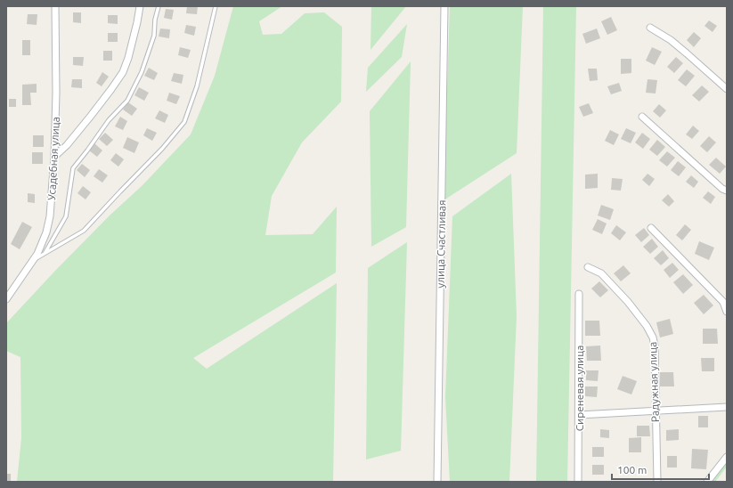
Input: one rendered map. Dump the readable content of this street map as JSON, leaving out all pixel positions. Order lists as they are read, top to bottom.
{
  "streets": {
    "street": [
      "Усадебная улица",
      "улица Счастливая",
      "Радужная улица",
      "Сиреневая улица"
    ]
  },
  "scale_bar": "100 m"
}
